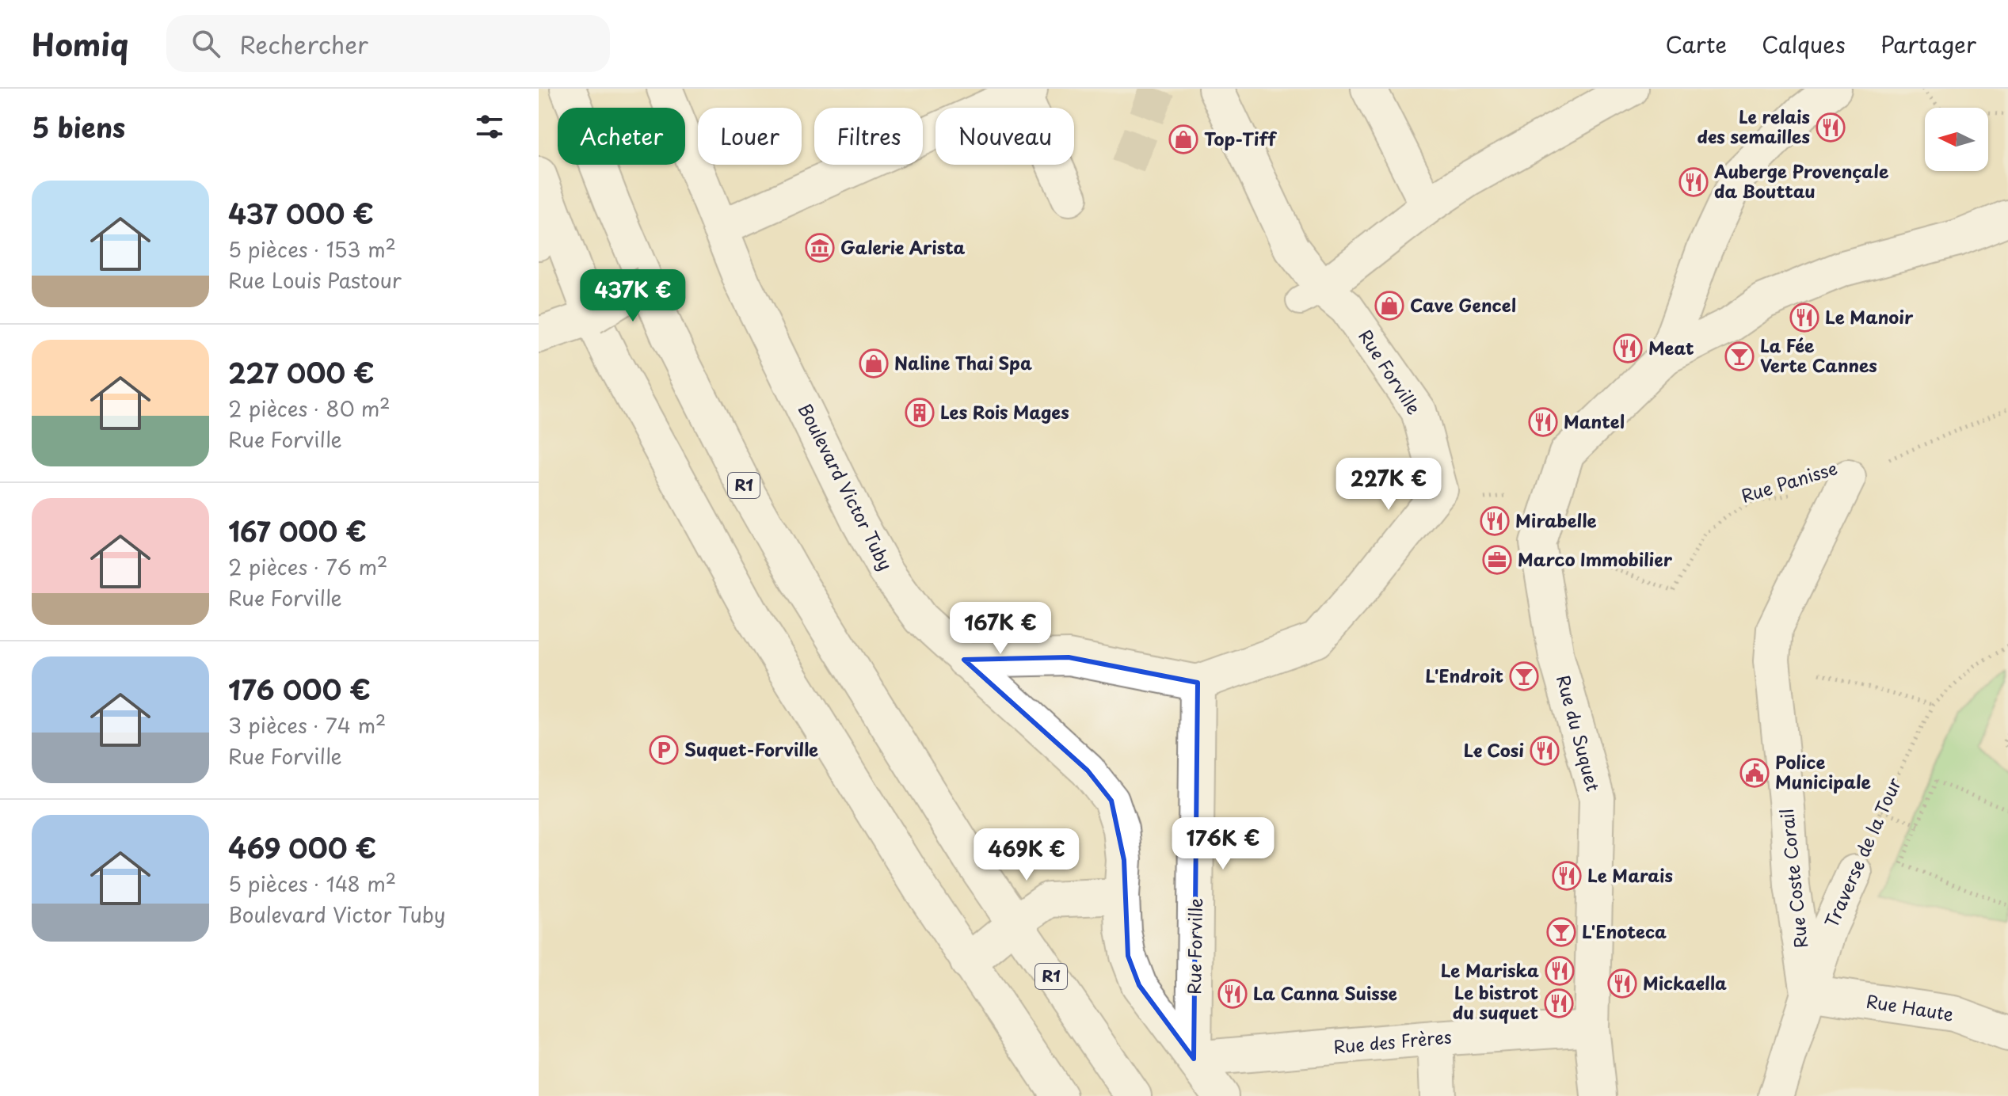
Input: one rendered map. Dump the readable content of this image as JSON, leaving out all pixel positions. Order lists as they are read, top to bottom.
{
  "streets": {
    "main road": [
      "Rue Forville",
      "R1",
      "Boulevard Victor Tuby",
      "Rue du Suquet",
      "Traverse de la Tour",
      "Rue Coste Corail",
      "Rue Haute",
      "Rue des Frères"
    ],
    "path": ["Rue Panisse"]
  },
  "crossings": [
    ["Rue Forville", "Boulevard Victor Tuby"],
    ["Rue Forville", "Rue des Frères"],
    ["Rue Panisse", "Rue du Suquet"],
    ["Rue Panisse", "Rue Coste Corail"],
    ["Boulevard Victor Tuby", "Rue des Frères"],
    ["Rue du Suquet", "Rue des Frères"],
    ["Traverse de la Tour", "Rue Coste Corail"],
    ["Traverse de la Tour", "Rue Haute"],
    ["Rue Coste Corail", "Rue Haute"]
  ],
  "places": {
    "restaurant": [
      "Le relais des semailles",
      "Auberge Provençale da Bouttau",
      "Le Manoir",
      "Meat",
      "Mantel",
      "Mirabelle",
      "Le Cosi",
      "Le Marais",
      "Le Mariska",
      "Mickaella",
      "La Canna Suisse",
      "Le bistrot du suquet"
    ],
    "shop": ["Top-Tiff", "Cave Gencel", "Naline Thai Spa"],
    "museum": ["Galerie Arista"],
    "bar": ["La Fée Verte Cannes", "L'Endroit", "L'Enoteca"],
    "building": ["Les Rois Mages"],
    "office": ["Marco Immobilier"],
    "parking": ["Suquet-Forville"],
    "public building": ["Police Municipale"]
  },
  "north": "left",
  "page": {
    "header": "Homiq",
    "search": "Rechercher",
    "nav": ["Carte", "Calques", "Partager"],
    "heading": "5 biens",
    "chip": [
      "Acheter",
      "Louer",
      "Filtres",
      "Nouveau"
    ],
    "list": [
      {
        "name": "437 000 €",
        "note": "5 pièces · 153 m² · Rue Louis Pastour"
      },
      {
        "name": "227 000 €",
        "note": "2 pièces · 80 m² · Rue Forville"
      },
      {
        "name": "167 000 €",
        "note": "2 pièces · 76 m² · Rue Forville"
      },
      {
        "name": "176 000 €",
        "note": "3 pièces · 74 m² · Rue Forville"
      },
      {
        "name": "469 000 €",
        "note": "5 pièces · 148 m² · Boulevard Victor Tuby"
      }
    ],
    "price": [
      "437K €",
      "227K €",
      "167K €",
      "176K €",
      "469K €"
    ]
  }
}
